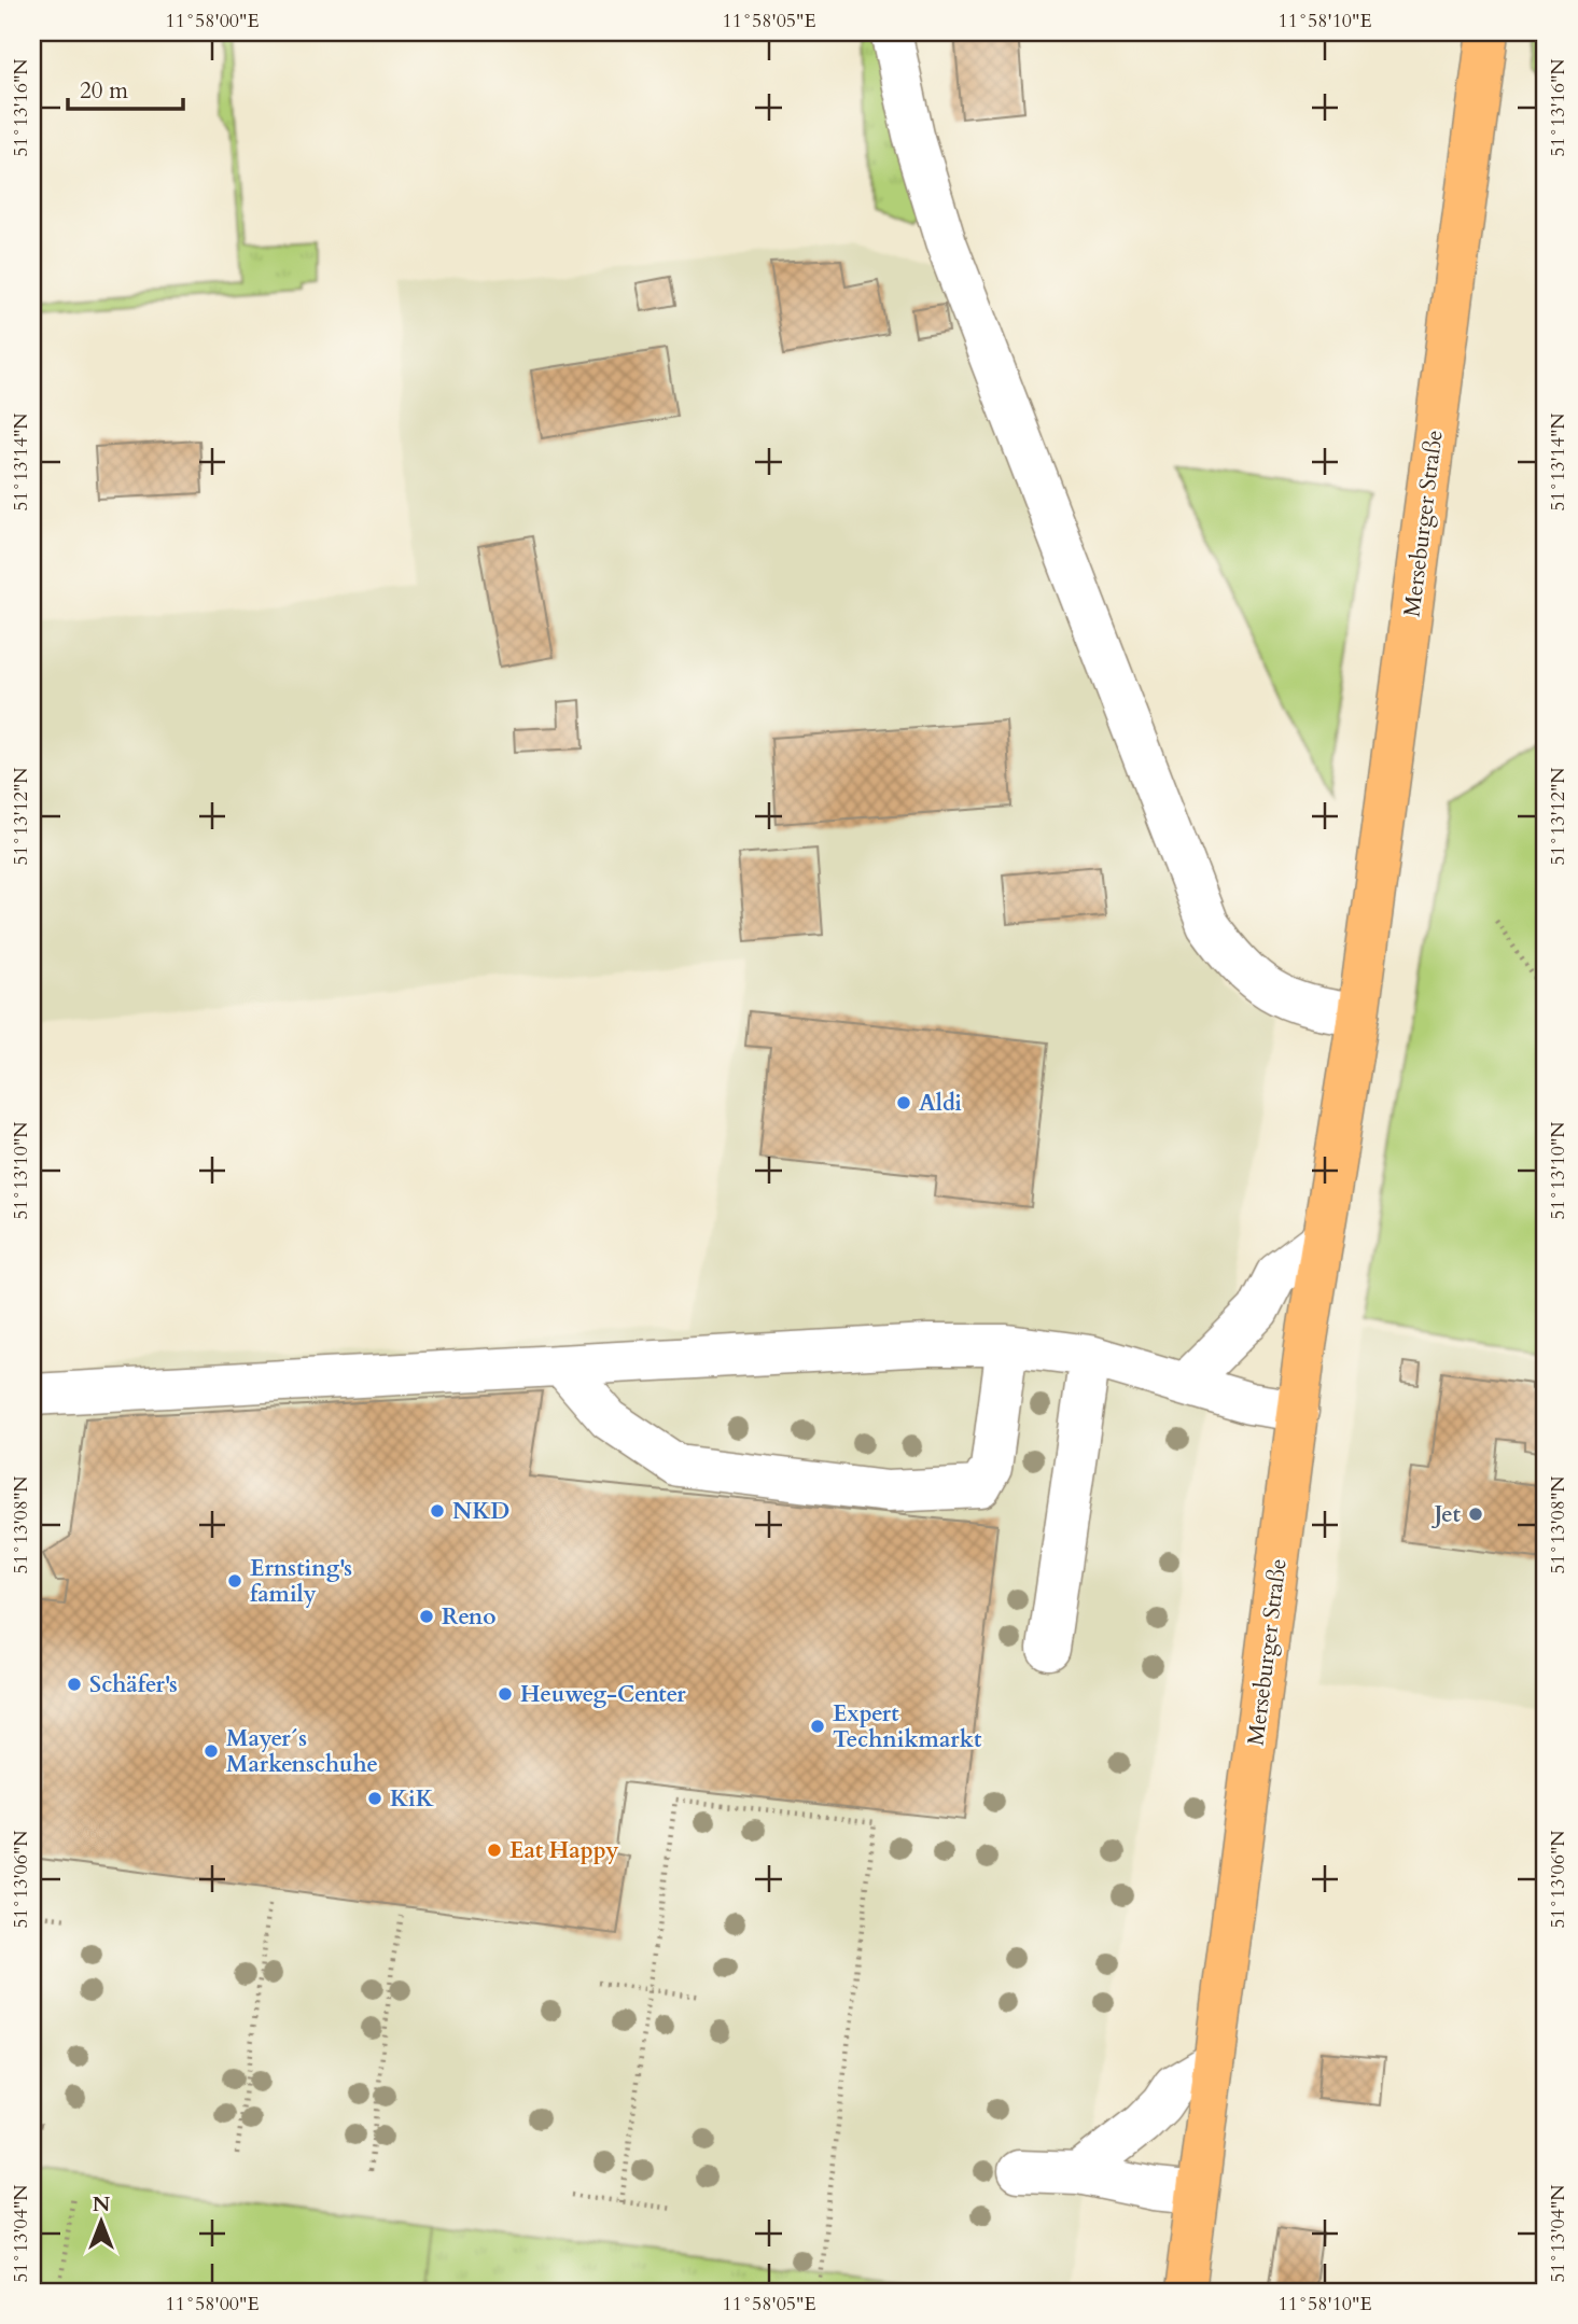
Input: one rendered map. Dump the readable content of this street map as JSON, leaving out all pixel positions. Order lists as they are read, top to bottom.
{
  "streets": {
    "main road": ["Merseburger Straße"]
  },
  "places": [
    "Aldi",
    "NKD",
    "Jet",
    "Ernsting's family",
    "Reno",
    "Schäfer's",
    "Heuweg-Center",
    "Expert Technikmarkt",
    "Mayer´s Markenschuhe",
    "KiK",
    "Eat Happy"
  ],
  "scale_bar": "20 m",
  "north": "top",
  "coordinates": [
    "11°58'00\"E",
    "11°58'05\"E",
    "11°58'10\"E",
    "51°13'16\"N",
    "51°13'14\"N",
    "51°13'12\"N",
    "51°13'10\"N",
    "51°13'08\"N",
    "51°13'06\"N",
    "51°13'04\"N"
  ]
}
